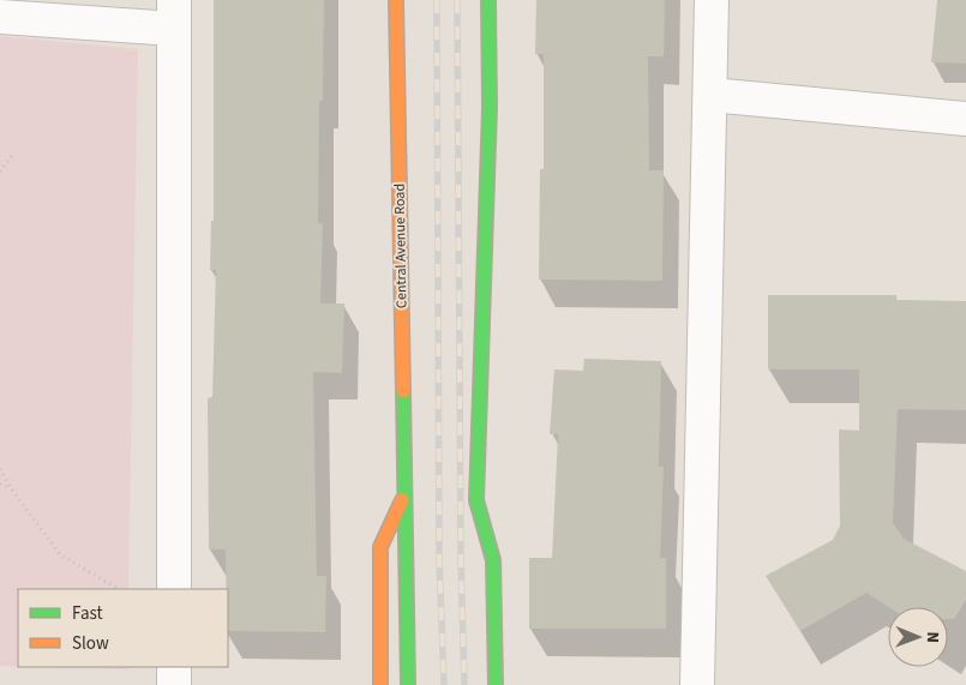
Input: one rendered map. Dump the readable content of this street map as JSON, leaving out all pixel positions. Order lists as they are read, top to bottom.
{
  "streets": {
    "main road": ["Central Avenue Road"]
  },
  "legend": ["Fast", "Slow"],
  "north": "right"
}
